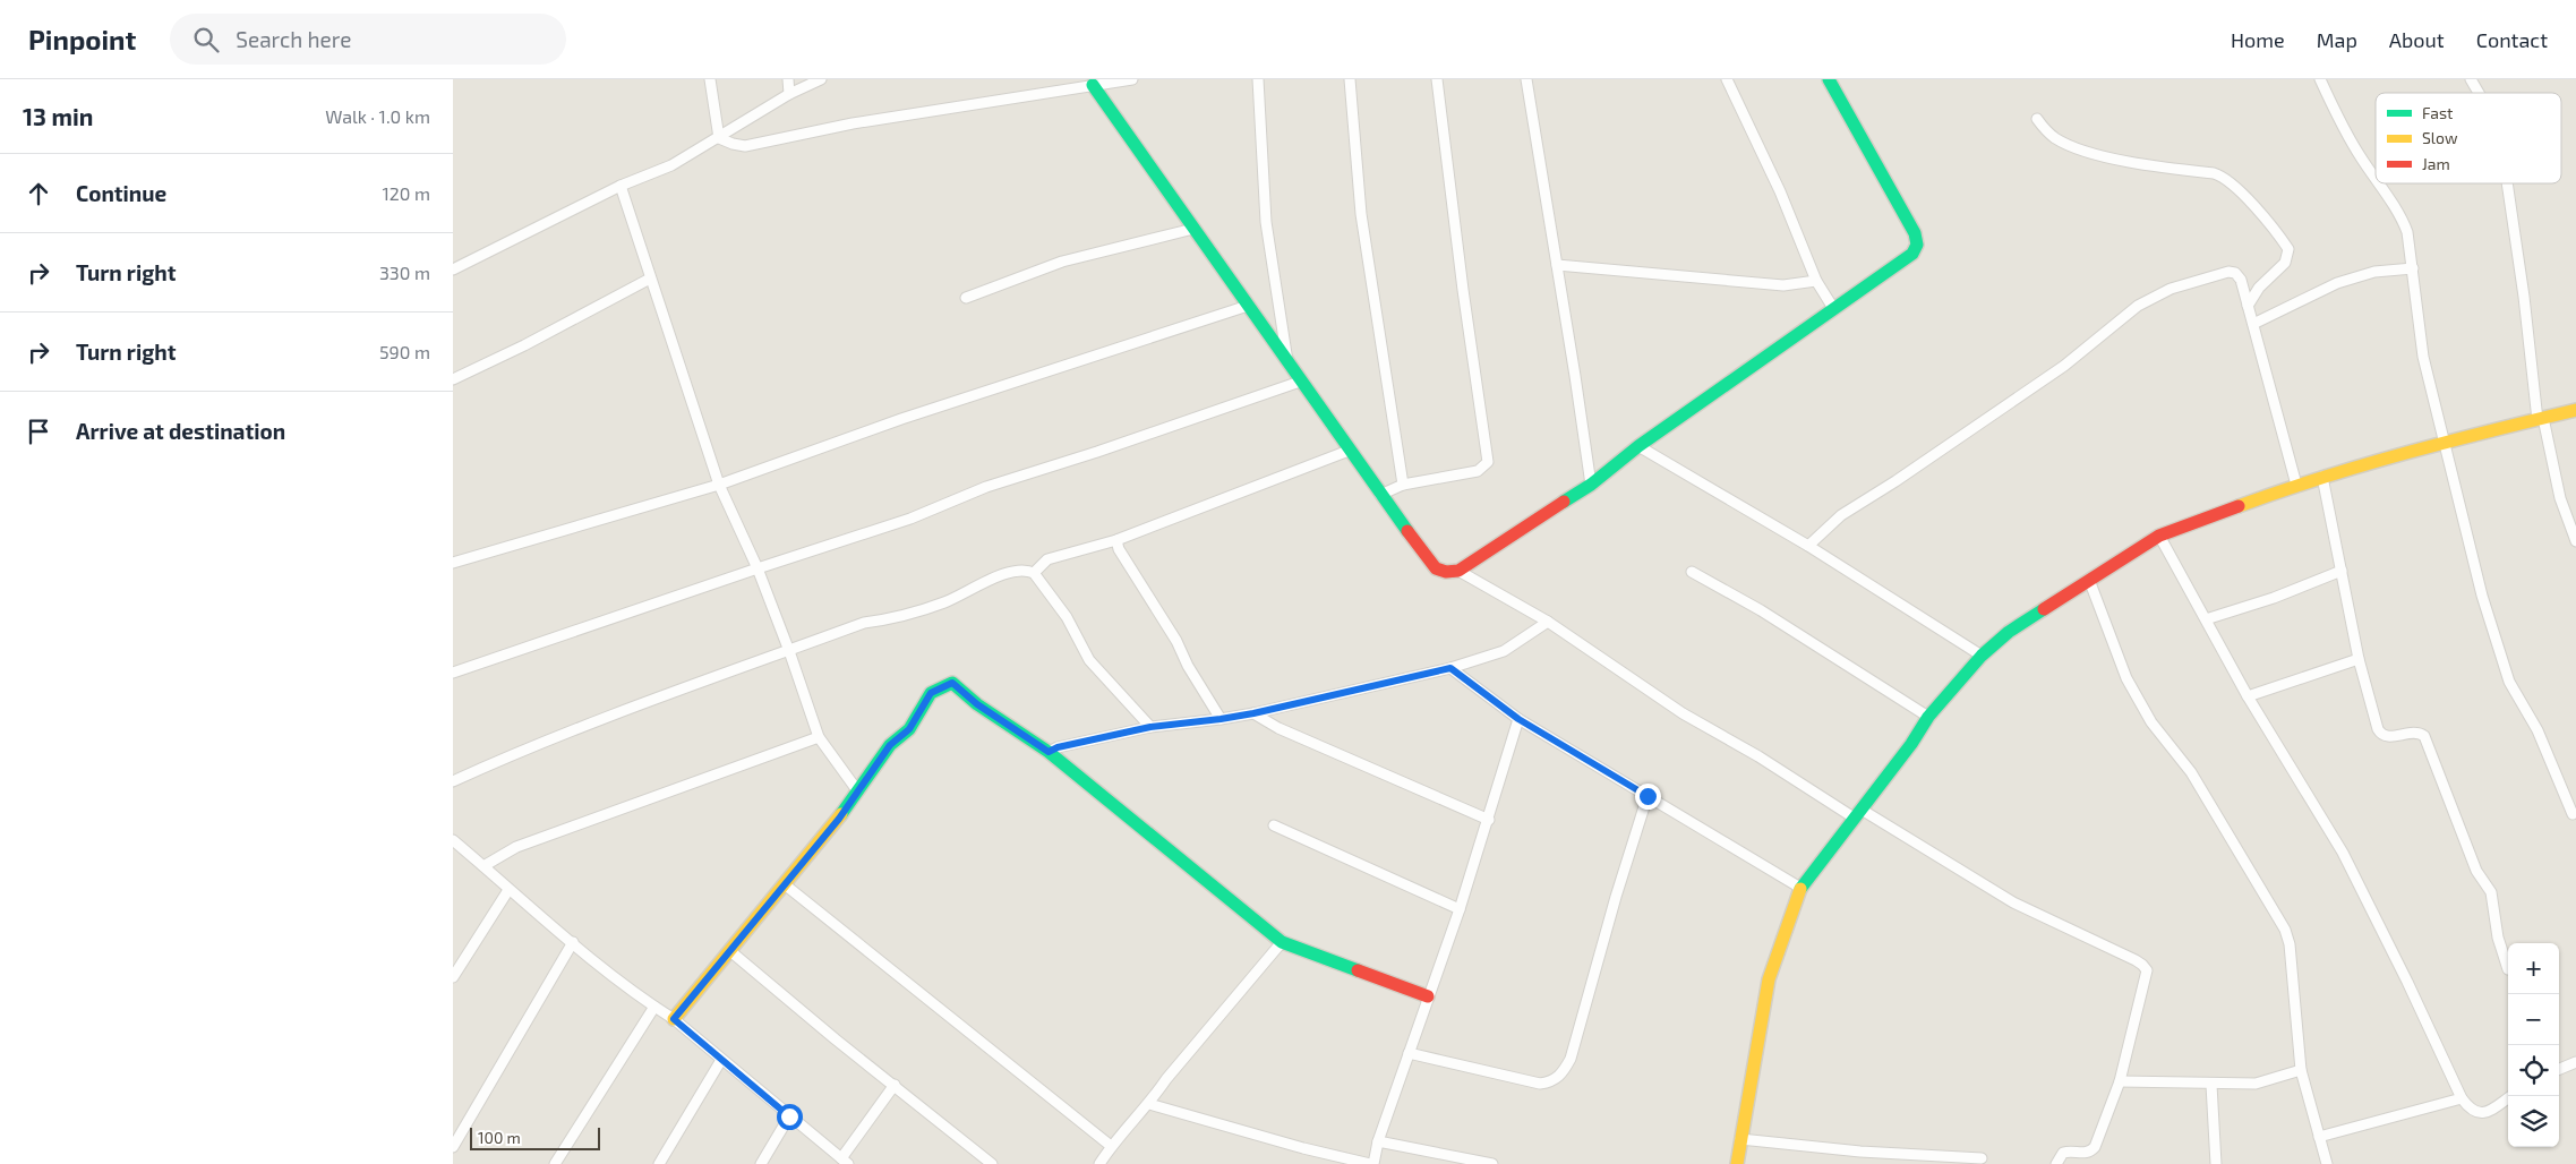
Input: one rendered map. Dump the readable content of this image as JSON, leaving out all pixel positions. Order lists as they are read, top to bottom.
{
  "legend": ["Fast", "Slow", "Jam"],
  "scale_bar": "100 m",
  "page": {
    "header": "Pinpoint",
    "search": "Search here",
    "nav": [
      "Home",
      "Map",
      "About",
      "Contact"
    ],
    "heading": ["13 min", "Walk · 1.0 km"],
    "list": [
      ["Continue", "120 m"],
      ["Turn right", "330 m"],
      ["Turn right", "590 m"],
      "Arrive at destination"
    ],
    "map_buttons": ["+", "−"],
    "scale": "100 m"
  }
}
